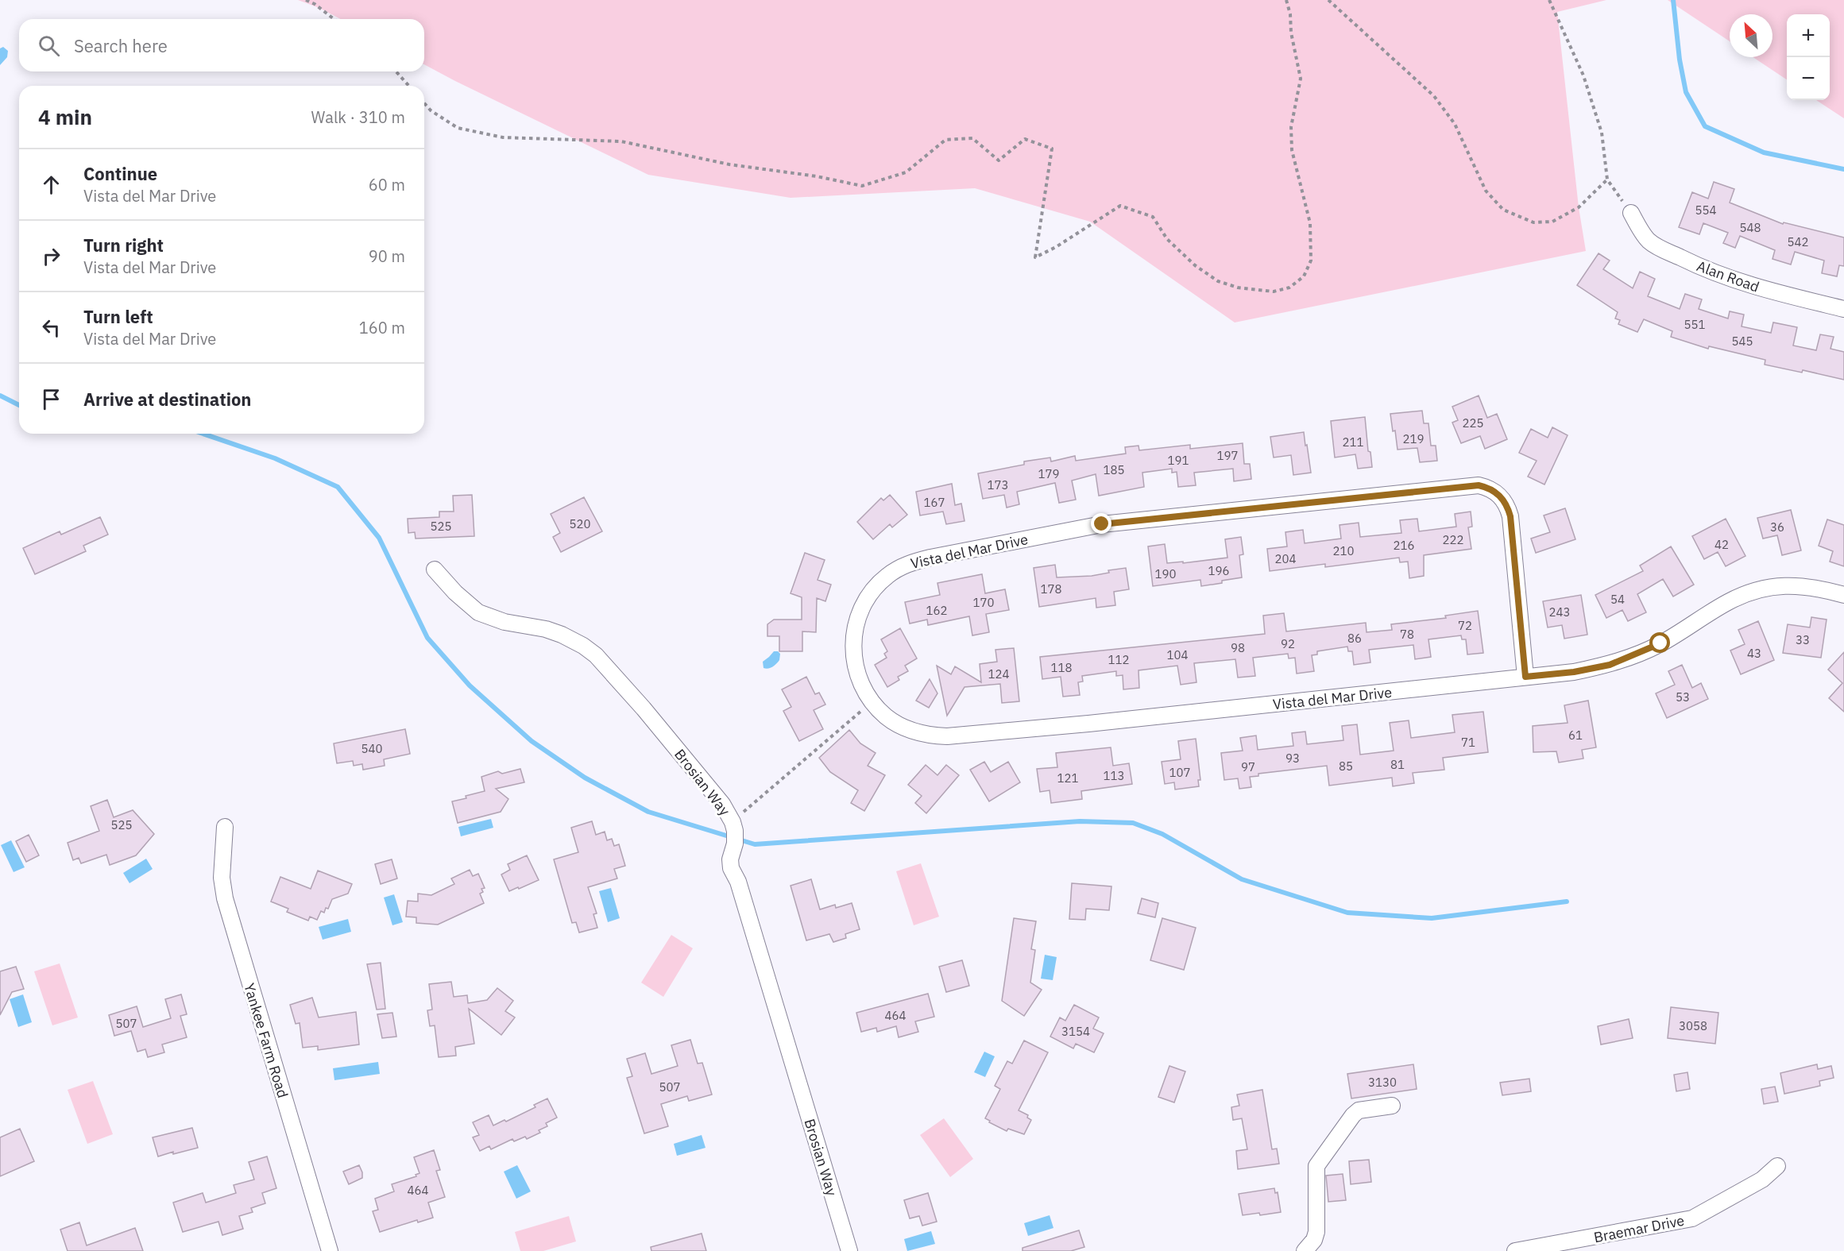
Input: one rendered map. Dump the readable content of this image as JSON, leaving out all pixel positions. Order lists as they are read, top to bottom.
{
  "streets": {
    "street": [
      "Alan Road",
      "Vista del Mar Drive",
      "Brosian Way",
      "Yankee Farm Road",
      "Braemar Drive"
    ]
  },
  "house_numbers": [
    "554",
    "548",
    "542",
    "551",
    "545",
    "225",
    "219",
    "211",
    "197",
    "191",
    "185",
    "179",
    "173",
    "167",
    "520",
    "525",
    "36",
    "222",
    "42",
    "216",
    "210",
    "204",
    "196",
    "190",
    "178",
    "54",
    "170",
    "162",
    "243",
    "72",
    "78",
    "86",
    "33",
    "92",
    "98",
    "43",
    "104",
    "112",
    "118",
    "124",
    "53",
    "61",
    "71",
    "540",
    "93",
    "81",
    "85",
    "97",
    "107",
    "113",
    "121",
    "525",
    "464",
    "507",
    "3058",
    "3154",
    "3130",
    "507",
    "464"
  ],
  "north": "top left",
  "page": {
    "map_buttons": ["+", "−"],
    "search": "Search here",
    "heading": ["4 min", "Walk · 310 m"],
    "list": [
      ["Continue", "Vista del Mar Drive", "60 m"],
      ["Turn right", "Vista del Mar Drive", "90 m"],
      ["Turn left", "Vista del Mar Drive", "160 m"],
      "Arrive at destination"
    ]
  }
}
